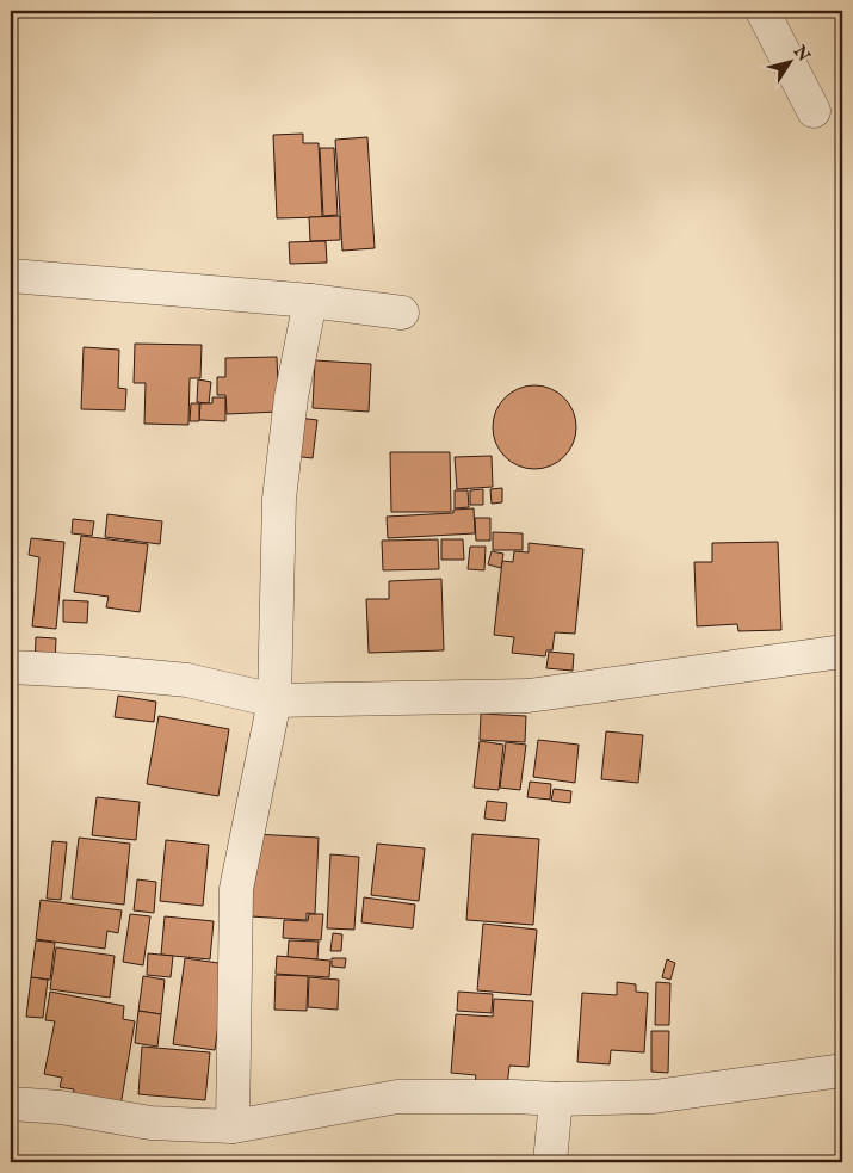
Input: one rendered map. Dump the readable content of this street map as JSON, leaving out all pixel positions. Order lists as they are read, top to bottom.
{
  "north": "top right"
}
